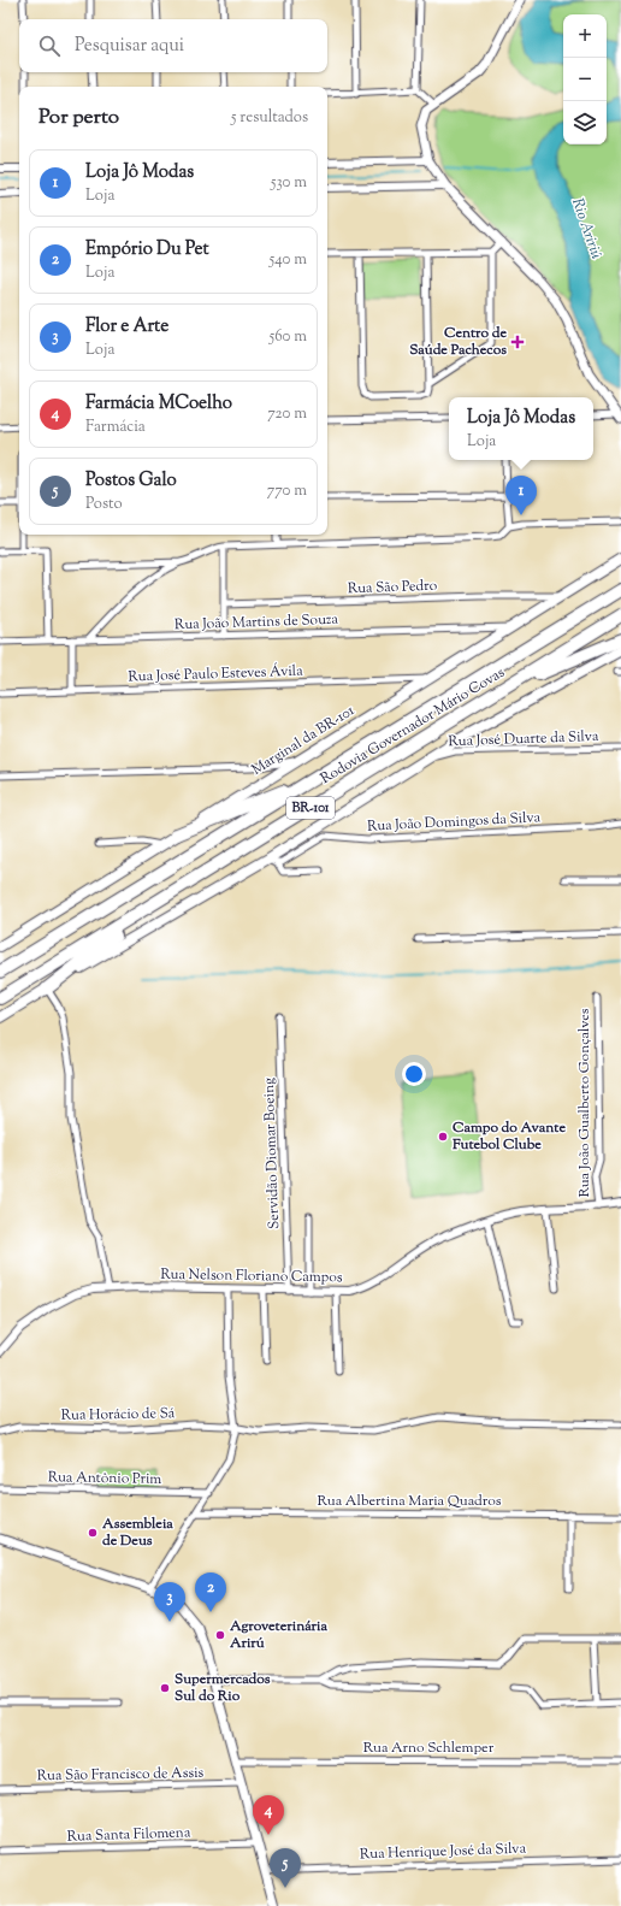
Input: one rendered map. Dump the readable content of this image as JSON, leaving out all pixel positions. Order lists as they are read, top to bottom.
{
  "streets": {
    "highway": ["Rodovia Governador Mário Covas", "BR-101"],
    "main road": ["Marginal da BR-101"],
    "street": [
      "Rua São Pedro",
      "Rua João Martins de Souza",
      "Rua José Paulo Esteves Ávila",
      "Rua José Duarte da Silva",
      "Rua João Domingos da Silva",
      "Rua João Gualberto Gonçalves",
      "Servidão Diomar Boeing",
      "Rua Nelson Floriano Campos",
      "Rua Horácio de Sá",
      "Rua Antônio Prim",
      "Rua Albertina Maria Quadros",
      "Rua Arno Schlemper",
      "Rua São Francisco de Assis",
      "Rua Santa Filomena",
      "Rua Henrique José da Silva"
    ]
  },
  "crossings": [
    ["Rua São Pedro", "Marginal da BR-101"],
    ["Rua João Martins de Souza", "Marginal da BR-101"],
    ["Rua José Paulo Esteves Ávila", "Marginal da BR-101"],
    ["Rua João Gualberto Gonçalves", "Rua Nelson Floriano Campos"],
    ["Servidão Diomar Boeing", "Rua Nelson Floriano Campos"]
  ],
  "water": ["Rio Aririú"],
  "places": {
    "health": ["Centro de Saúde Pachecos"],
    "other": [
      "Campo do Avante Futebol Clube",
      "Assembleia de Deus",
      "Agroveterinária Arirú",
      "Supermercados Sul do Rio"
    ]
  },
  "page": {
    "map_buttons": ["+", "−"],
    "search": "Pesquisar aqui",
    "heading": ["Por perto", "5 resultados"],
    "list": [
      {
        "mark": "1",
        "name": "Loja Jô Modas",
        "note": "Loja",
        "value": "530 m"
      },
      {
        "mark": "2",
        "name": "Empório Du Pet",
        "note": "Loja",
        "value": "540 m"
      },
      {
        "mark": "3",
        "name": "Flor e Arte",
        "note": "Loja",
        "value": "560 m"
      },
      {
        "mark": "4",
        "name": "Farmácia MCoelho",
        "note": "Farmácia",
        "value": "720 m"
      },
      {
        "mark": "5",
        "name": "Postos Galo",
        "note": "Posto",
        "value": "770 m"
      }
    ],
    "popup": ["Loja Jô Modas", "Loja"],
    "pins": [
      "1",
      "2",
      "3",
      "4",
      "5"
    ]
  }
}
